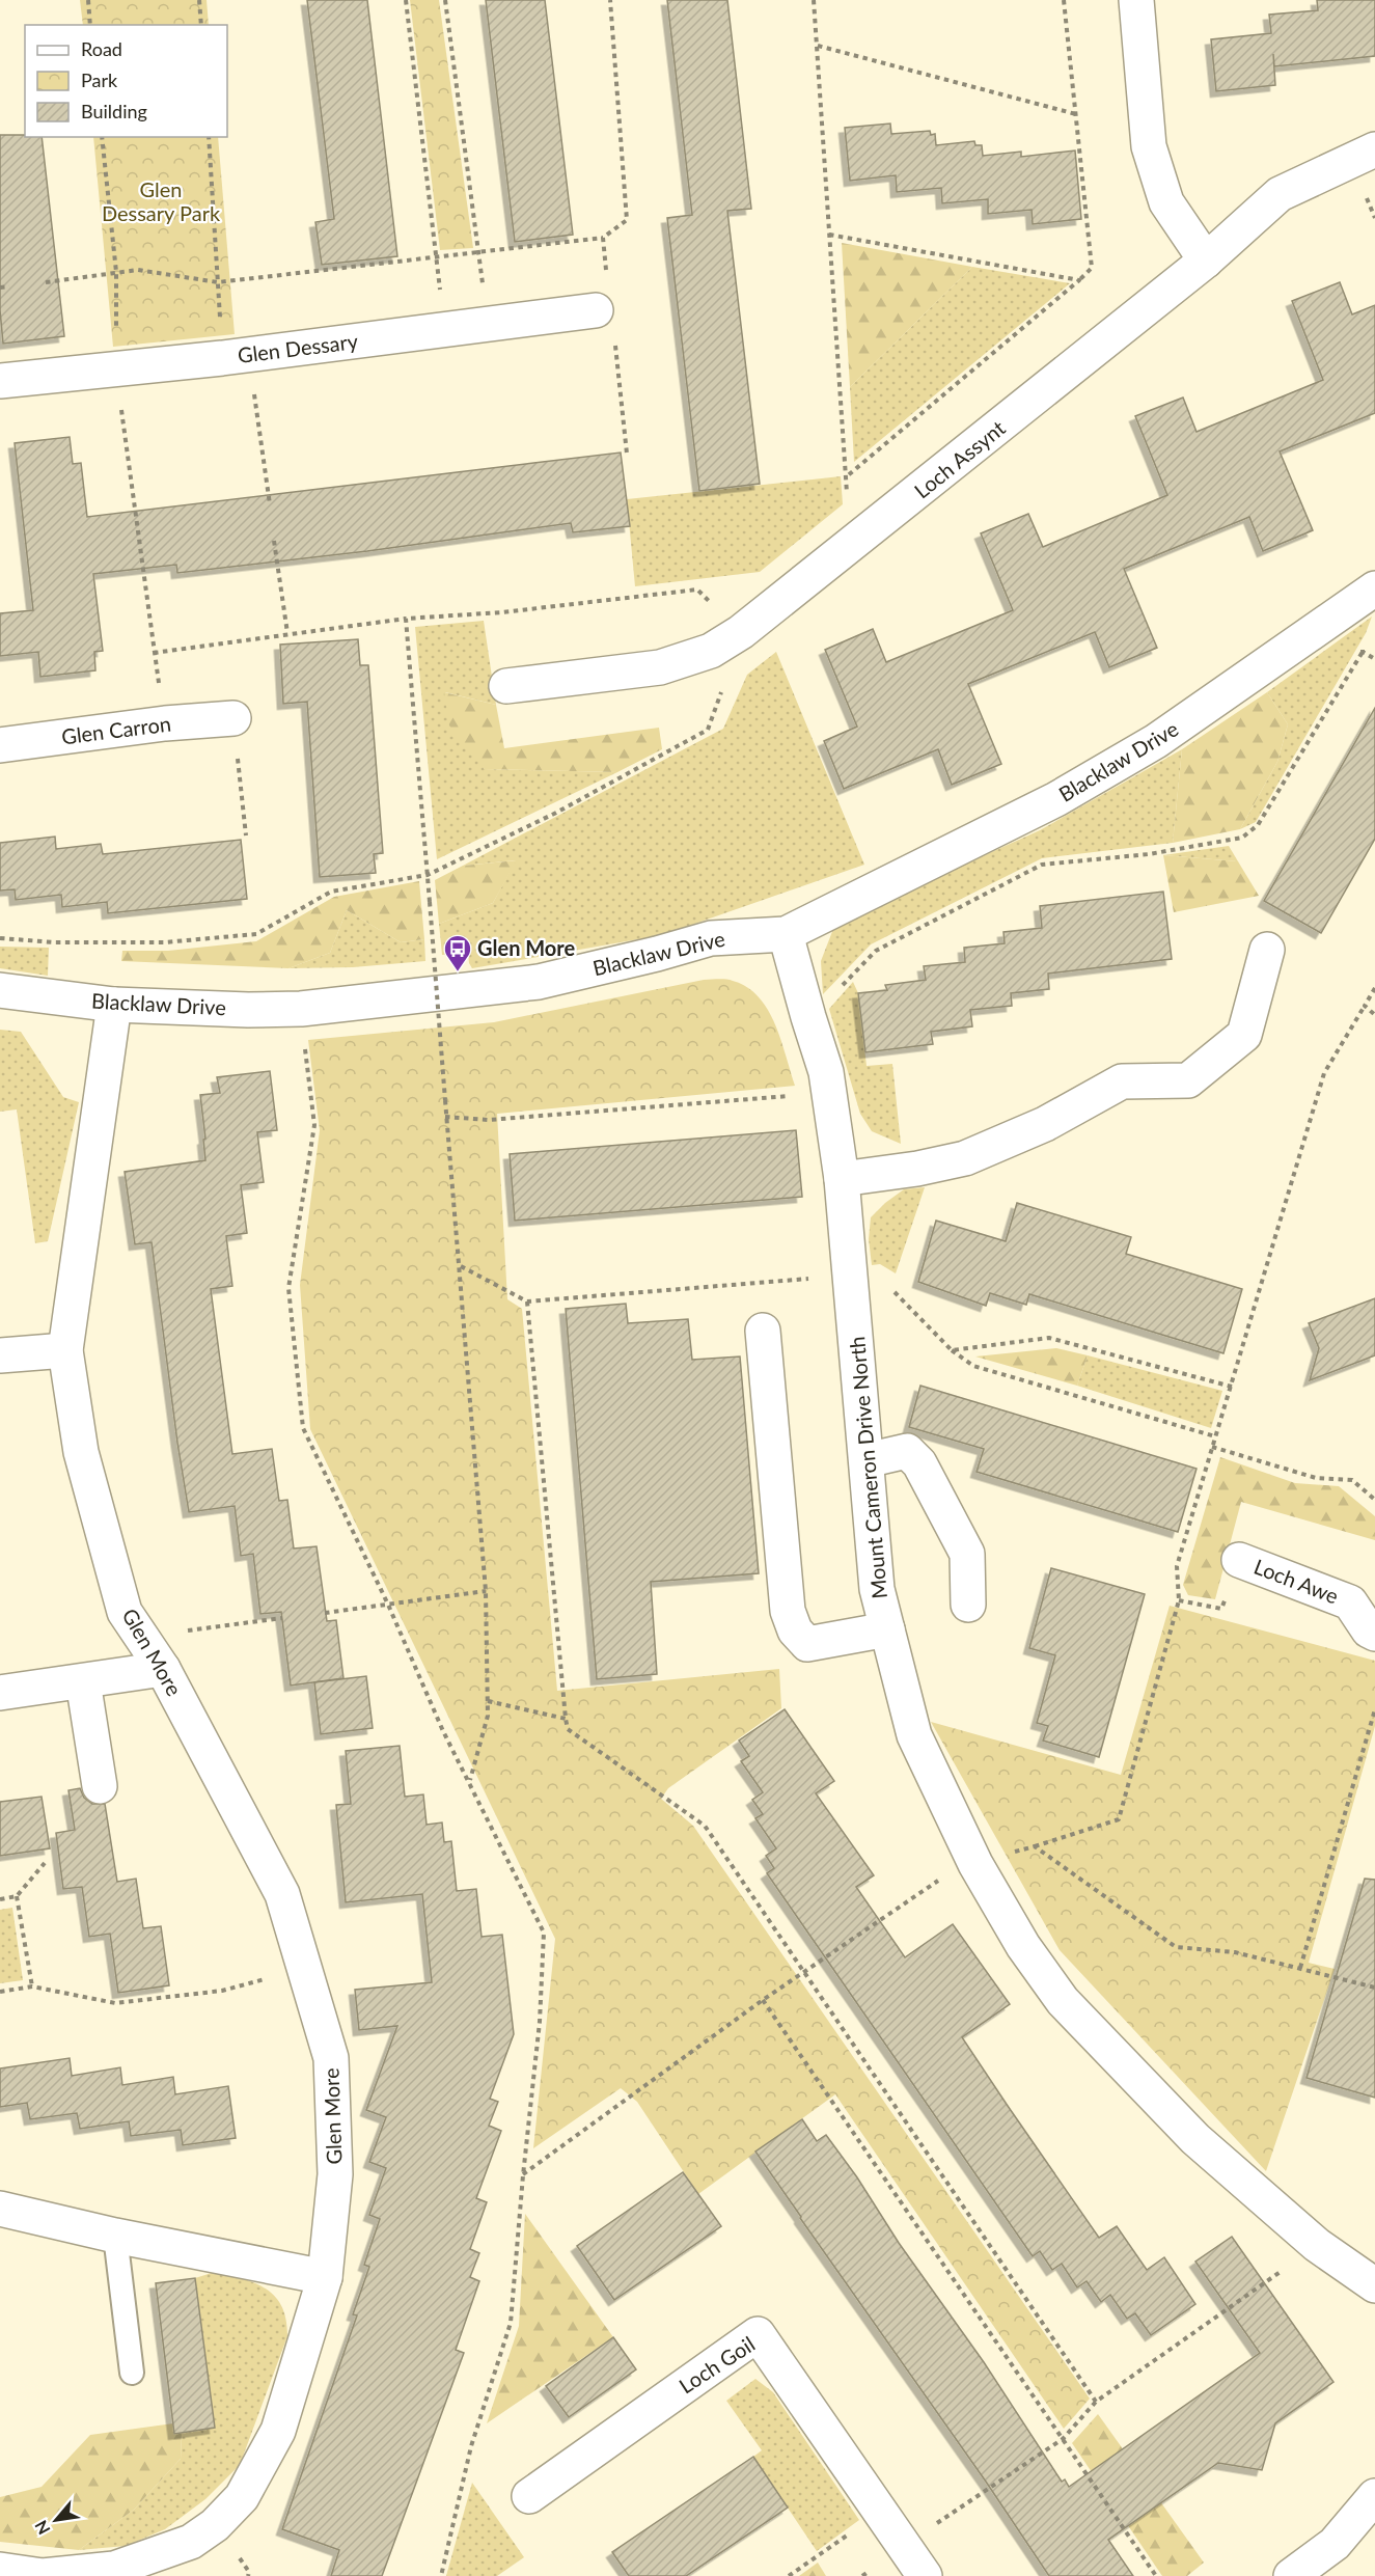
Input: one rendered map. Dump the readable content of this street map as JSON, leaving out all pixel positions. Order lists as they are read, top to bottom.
{
  "streets": {
    "street": [
      "Glen Dessary",
      "Loch Assynt",
      "Glen Carron",
      "Blacklaw Drive",
      "Mount Cameron Drive North",
      "Loch Awe",
      "Glen More",
      "Loch Goil"
    ]
  },
  "crossings": [
    ["Blacklaw Drive", "Mount Cameron Drive North"],
    ["Blacklaw Drive", "Glen More"]
  ],
  "parks": ["Glen Dessary Park"],
  "places": {
    "bus stop": ["Glen More"]
  },
  "legend": ["Road", "Park", "Building"],
  "north": "bottom left"
}
